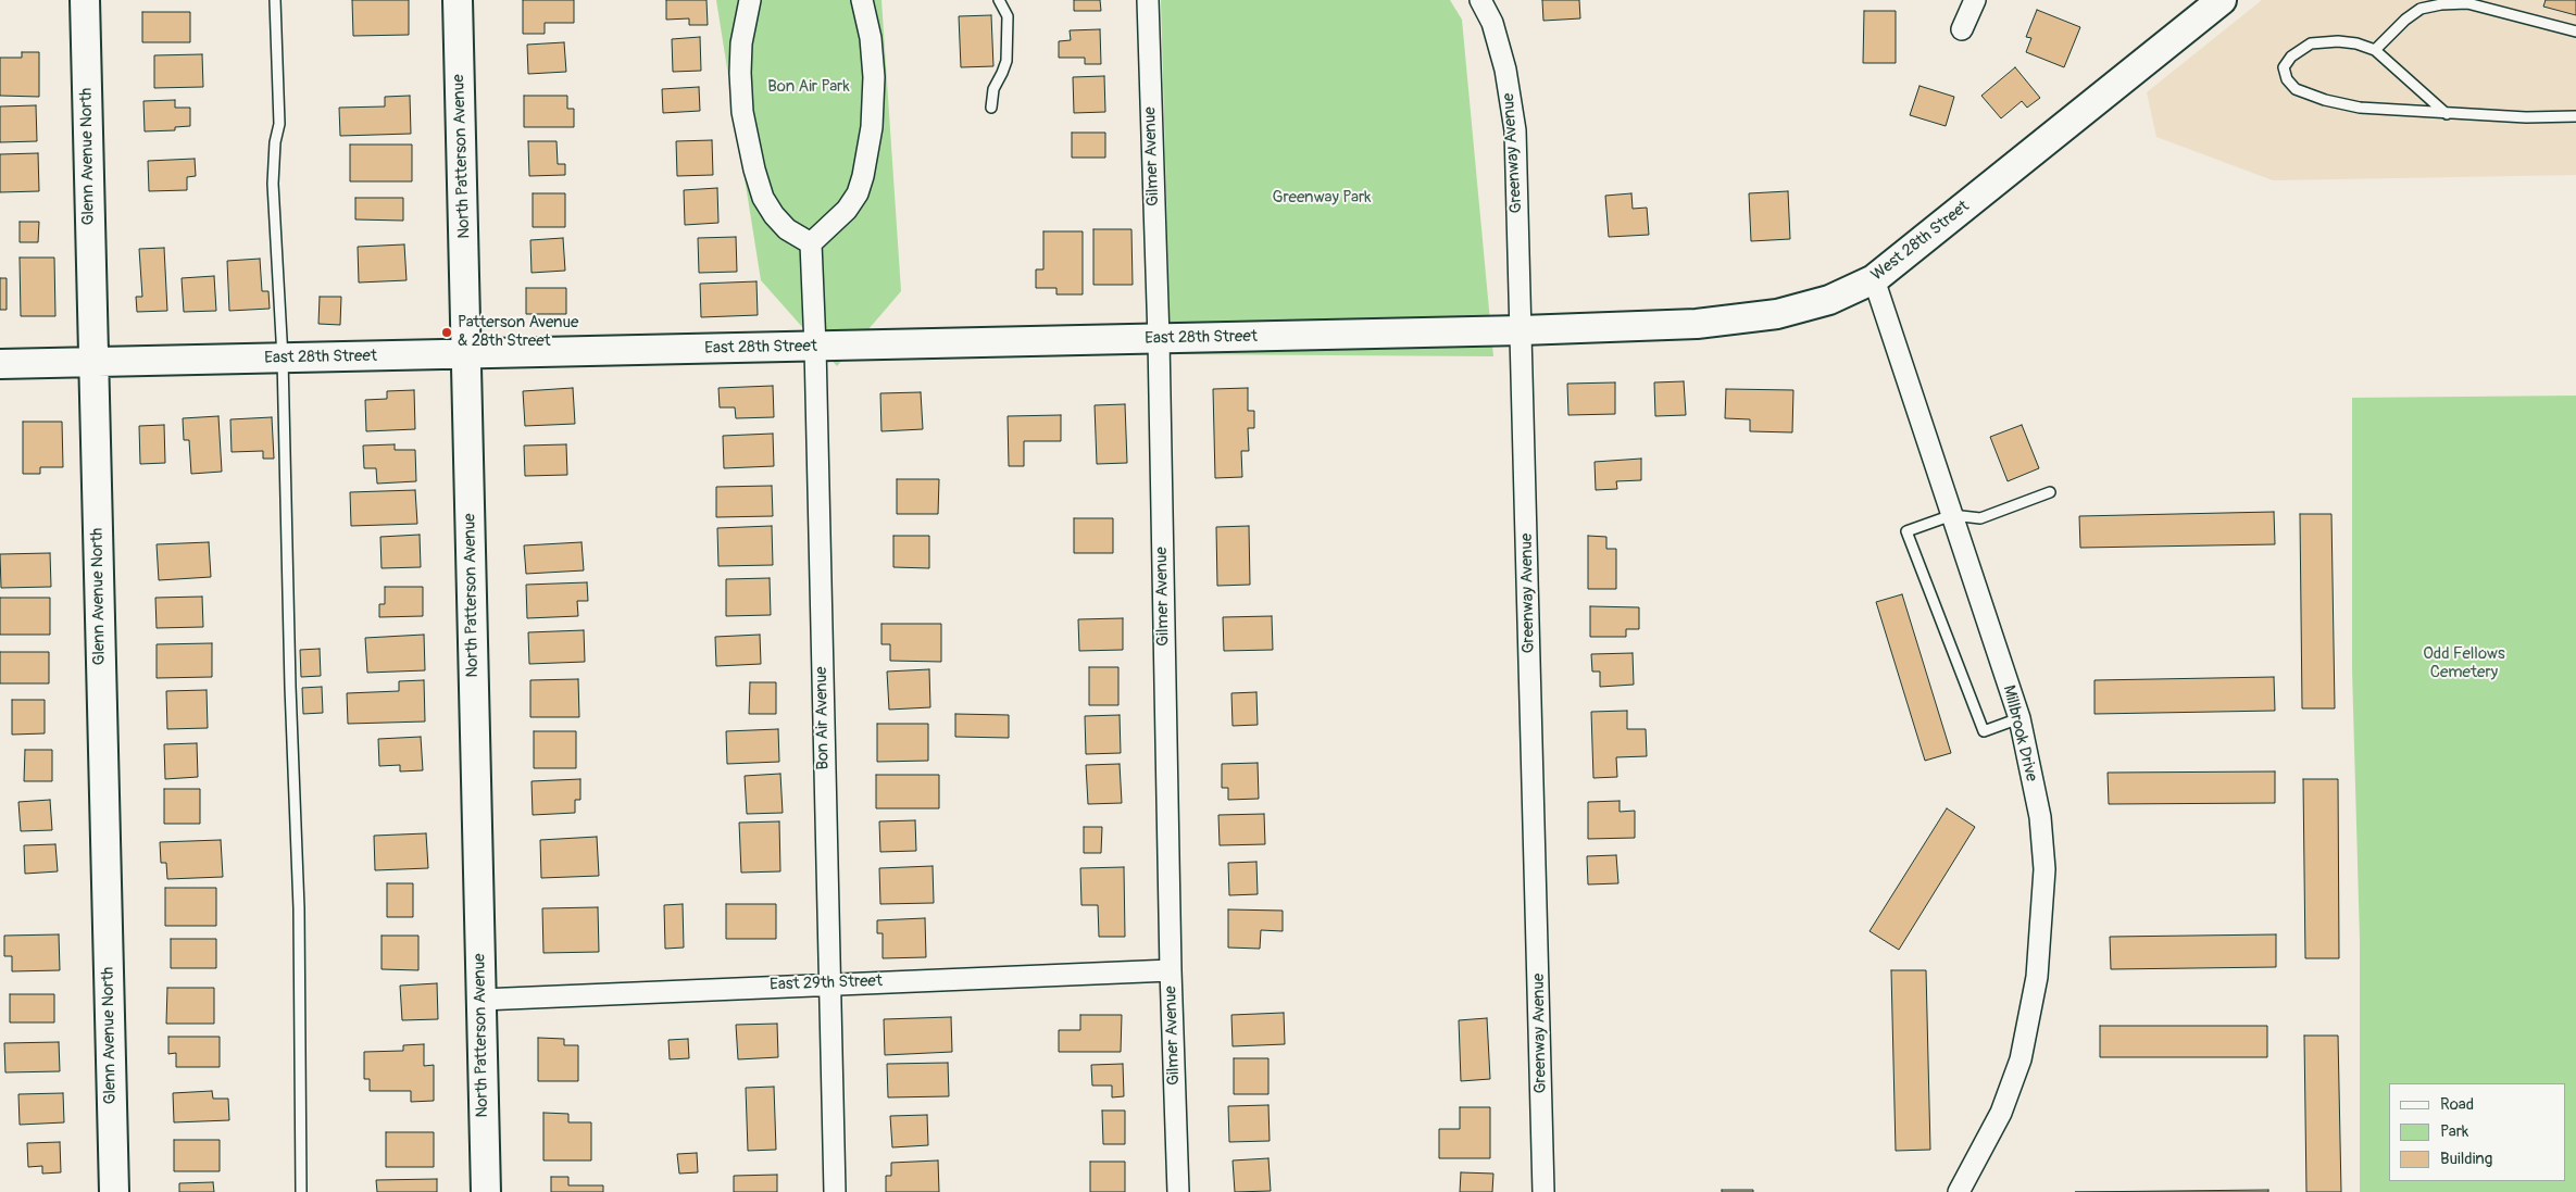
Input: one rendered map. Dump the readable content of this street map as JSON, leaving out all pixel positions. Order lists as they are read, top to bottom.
{
  "streets": {
    "street": [
      "Greenway Avenue",
      "Glenn Avenue North",
      "North Patterson Avenue",
      "Gilmer Avenue",
      "West 28th Street",
      "East 28th Street",
      "Bon Air Avenue",
      "Millbrook Drive",
      "East 29th Street"
    ]
  },
  "crossings": [
    ["Greenway Avenue", "West 28th Street"],
    ["Greenway Avenue", "East 28th Street"],
    ["Glenn Avenue North", "East 28th Street"],
    ["North Patterson Avenue", "East 28th Street"],
    ["North Patterson Avenue", "East 29th Street"],
    ["Gilmer Avenue", "East 28th Street"],
    ["Gilmer Avenue", "East 29th Street"],
    ["West 28th Street", "East 28th Street"],
    ["West 28th Street", "Millbrook Drive"],
    ["East 28th Street", "Bon Air Avenue"],
    ["Bon Air Avenue", "East 29th Street"]
  ],
  "parks": ["Bon Air Park", "Greenway Park", "Odd Fellows Cemetery"],
  "places": ["Patterson Avenue & 28th Street"],
  "legend": ["Road", "Park", "Building"]
}
